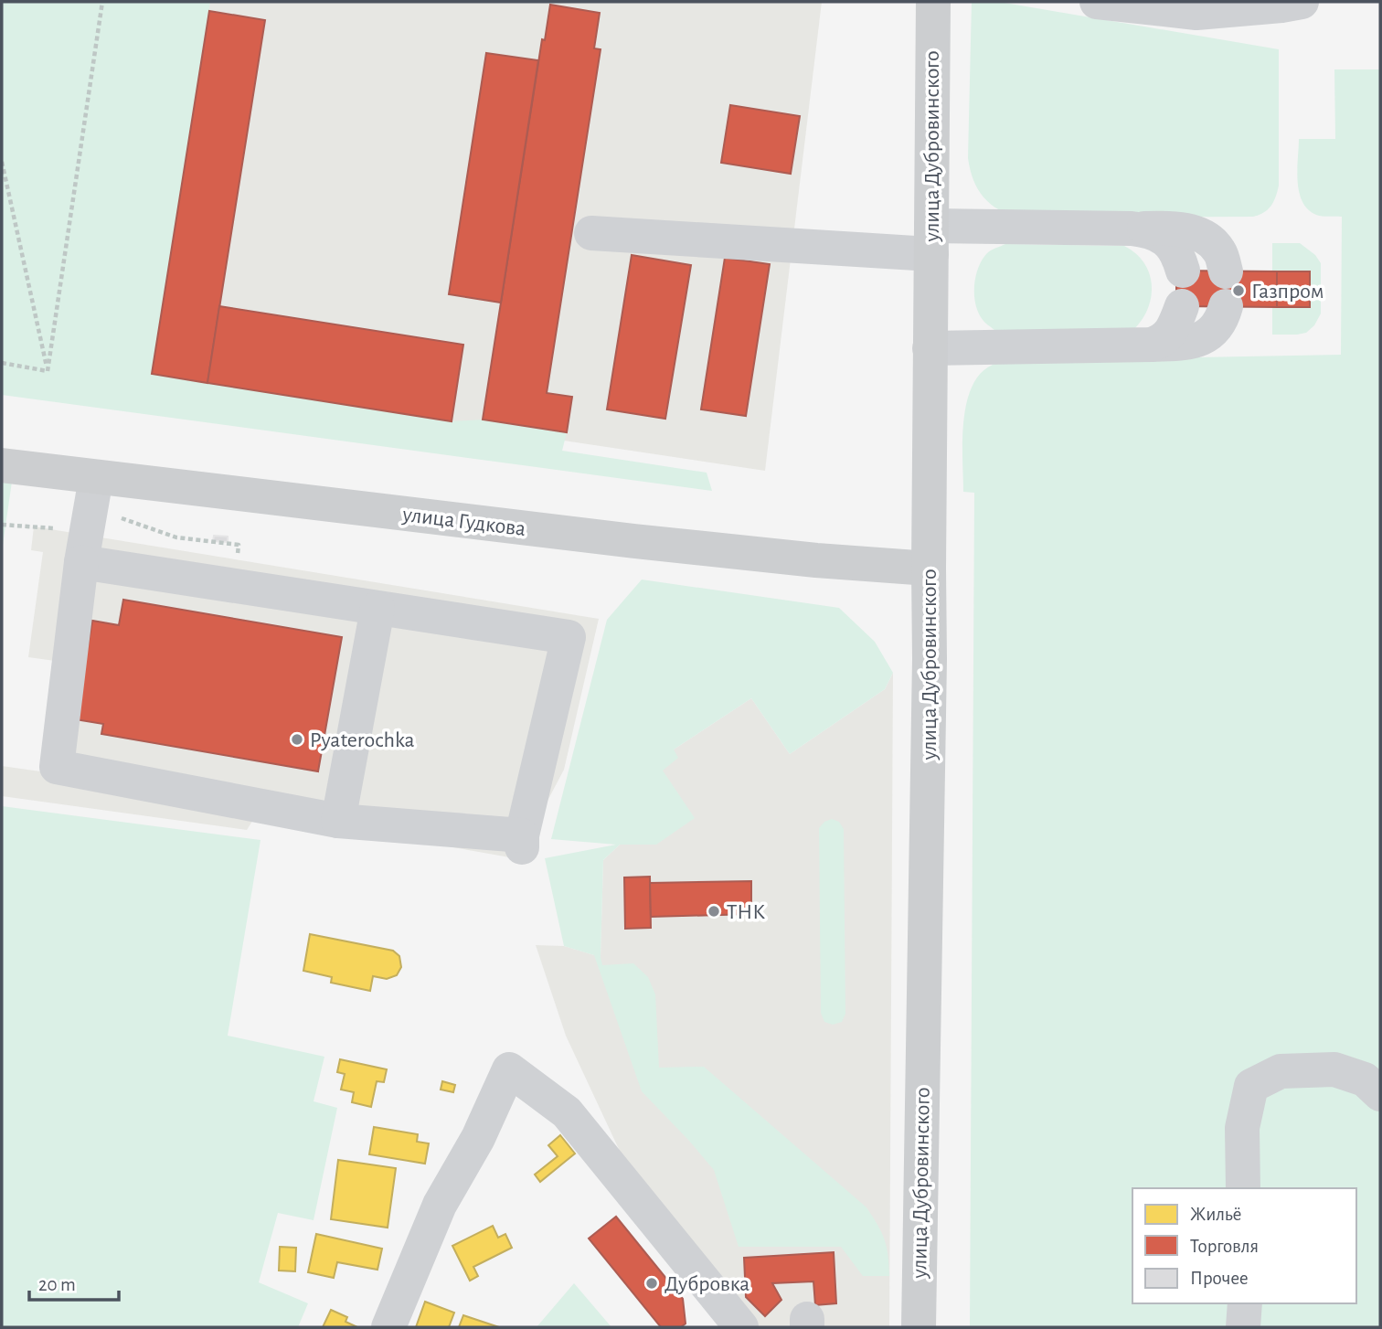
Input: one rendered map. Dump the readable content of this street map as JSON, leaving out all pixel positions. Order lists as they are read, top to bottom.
{
  "streets": {
    "main road": ["улица Дубровинского", "улица Гудкова"]
  },
  "crossings": [
    ["улица Дубровинского", "улица Гудкова"]
  ],
  "places": [
    "Газпром",
    "Pyaterochka",
    "ТНК",
    "Дубровка"
  ],
  "legend": ["Жильё", "Торговля", "Прочее"],
  "scale_bar": "20 m"
}
